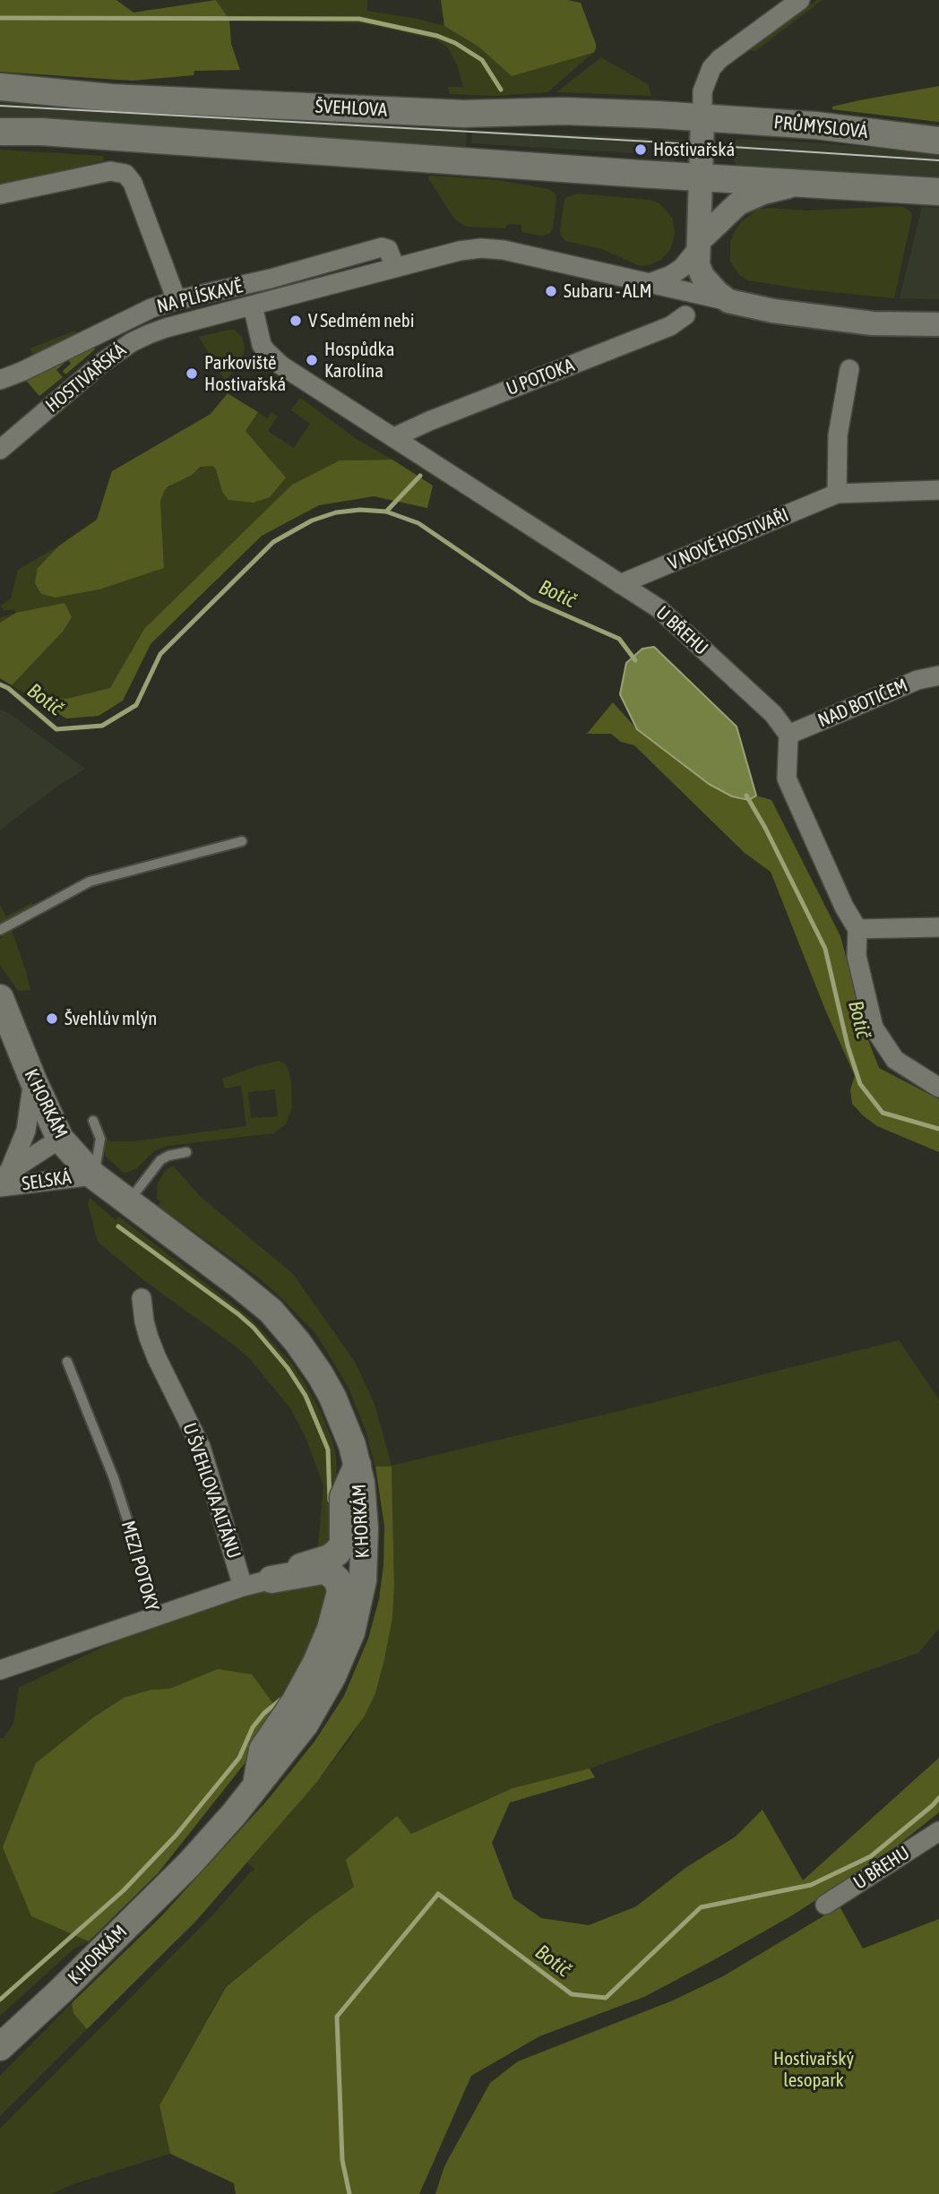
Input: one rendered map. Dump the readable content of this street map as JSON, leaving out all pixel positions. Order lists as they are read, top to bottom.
{
  "streets": {
    "main road": ["ŠVEHLOVA", "PRŮMYSLOVÁ", "K HORKÁM"],
    "street": [
      "NA PLÍSKAVĚ",
      "U POTOKA",
      "HOSTIVAŘSKÁ",
      "V NOVÉ HOSTIVAŘI",
      "U BŘEHU",
      "NAD BOTIČEM",
      "SELSKÁ",
      "U ŠVEHLOVA ALTÁNU",
      "MEZI POTOKY"
    ]
  },
  "crossings": [
    ["ŠVEHLOVA", "PRŮMYSLOVÁ"],
    ["NA PLÍSKAVĚ", "HOSTIVAŘSKÁ"],
    ["U POTOKA", "U BŘEHU"],
    ["HOSTIVAŘSKÁ", "U BŘEHU"],
    ["V NOVÉ HOSTIVAŘI", "U BŘEHU"],
    ["U BŘEHU", "NAD BOTIČEM"],
    ["K HORKÁM", "SELSKÁ"]
  ],
  "water": ["Botič"],
  "parks": ["Hostivařský lesopark"],
  "places": [
    "Hostivařská",
    "Subaru - ALM",
    "V Sedmém nebi",
    "Hospůdka Karolína",
    "Parkoviště Hostivařská",
    "Švehlův mlýn"
  ]
}
